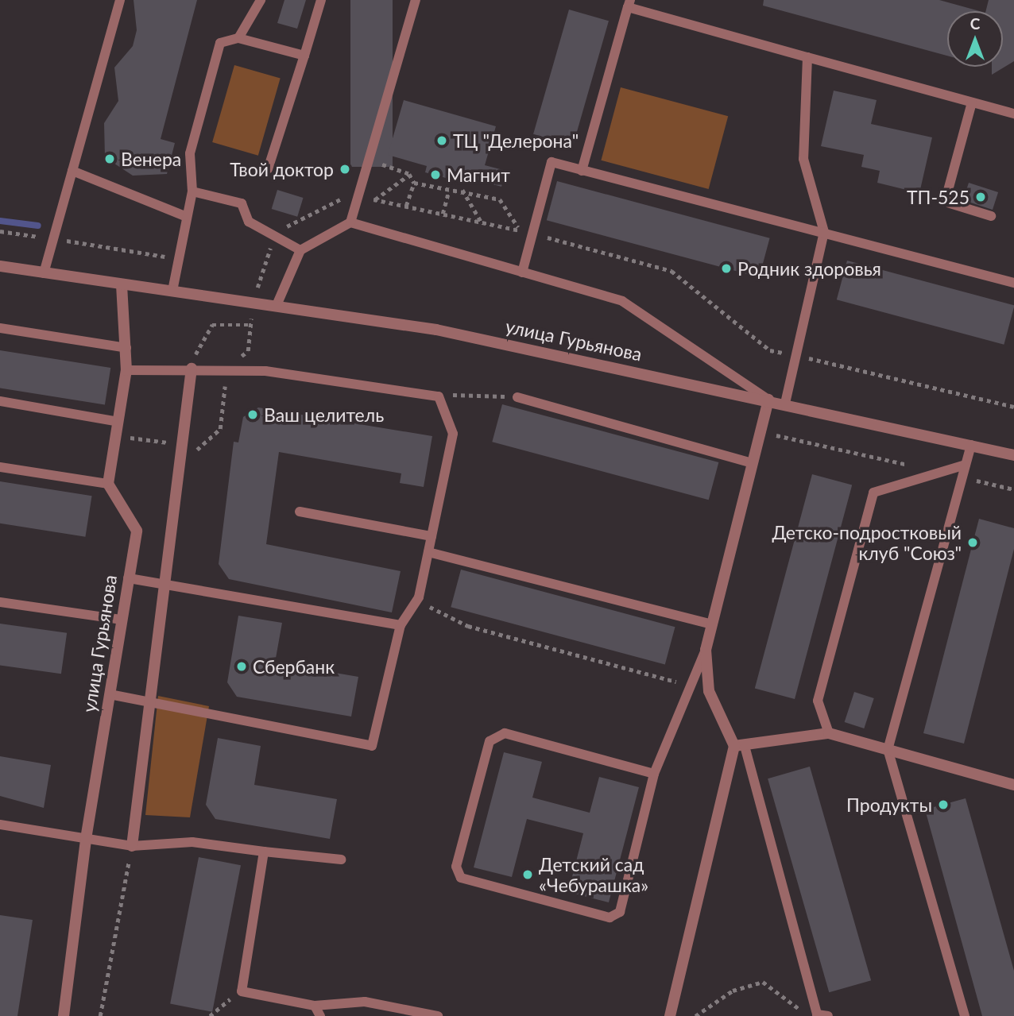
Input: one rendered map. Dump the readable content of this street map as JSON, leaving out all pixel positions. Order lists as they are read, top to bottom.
{
  "streets": {
    "street": ["улица Гурьянова"]
  },
  "places": [
    "ТЦ \"Делерона\"",
    "Венера",
    "Твой доктор",
    "Магнит",
    "ТП-525",
    "Родник здоровья",
    "Ваш целитель",
    "Детско-подростковый клуб \"Союз\"",
    "Сбербанк",
    "Продукты",
    "Детский сад «Чебурашка»"
  ],
  "north": "top"
}
